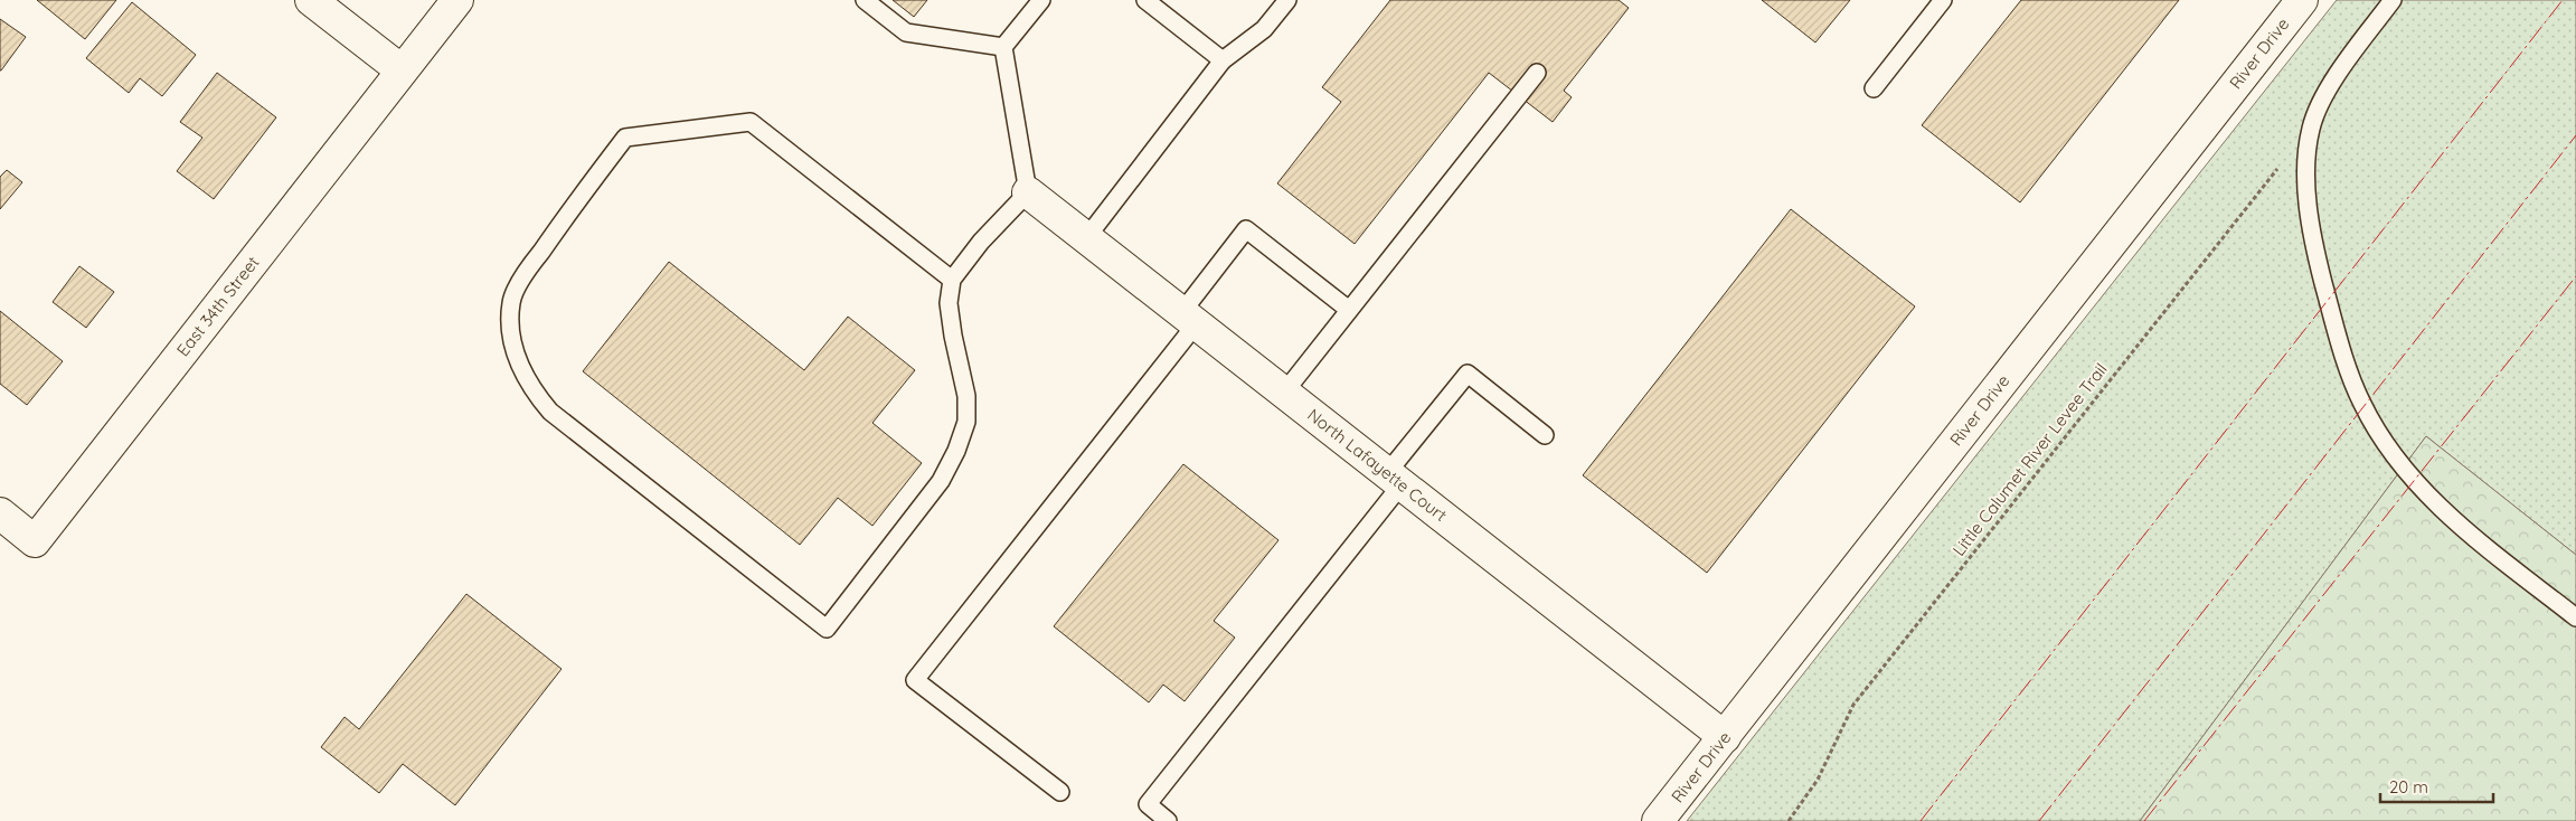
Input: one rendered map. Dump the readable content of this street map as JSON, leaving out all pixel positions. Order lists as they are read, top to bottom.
{
  "streets": {
    "street": ["River Drive", "East 34th Street", "North Lafayette Court"],
    "path": ["Little Calumet River Levee Trail"]
  },
  "crossings": [
    ["River Drive", "North Lafayette Court"]
  ],
  "scale_bar": "20 m"
}
